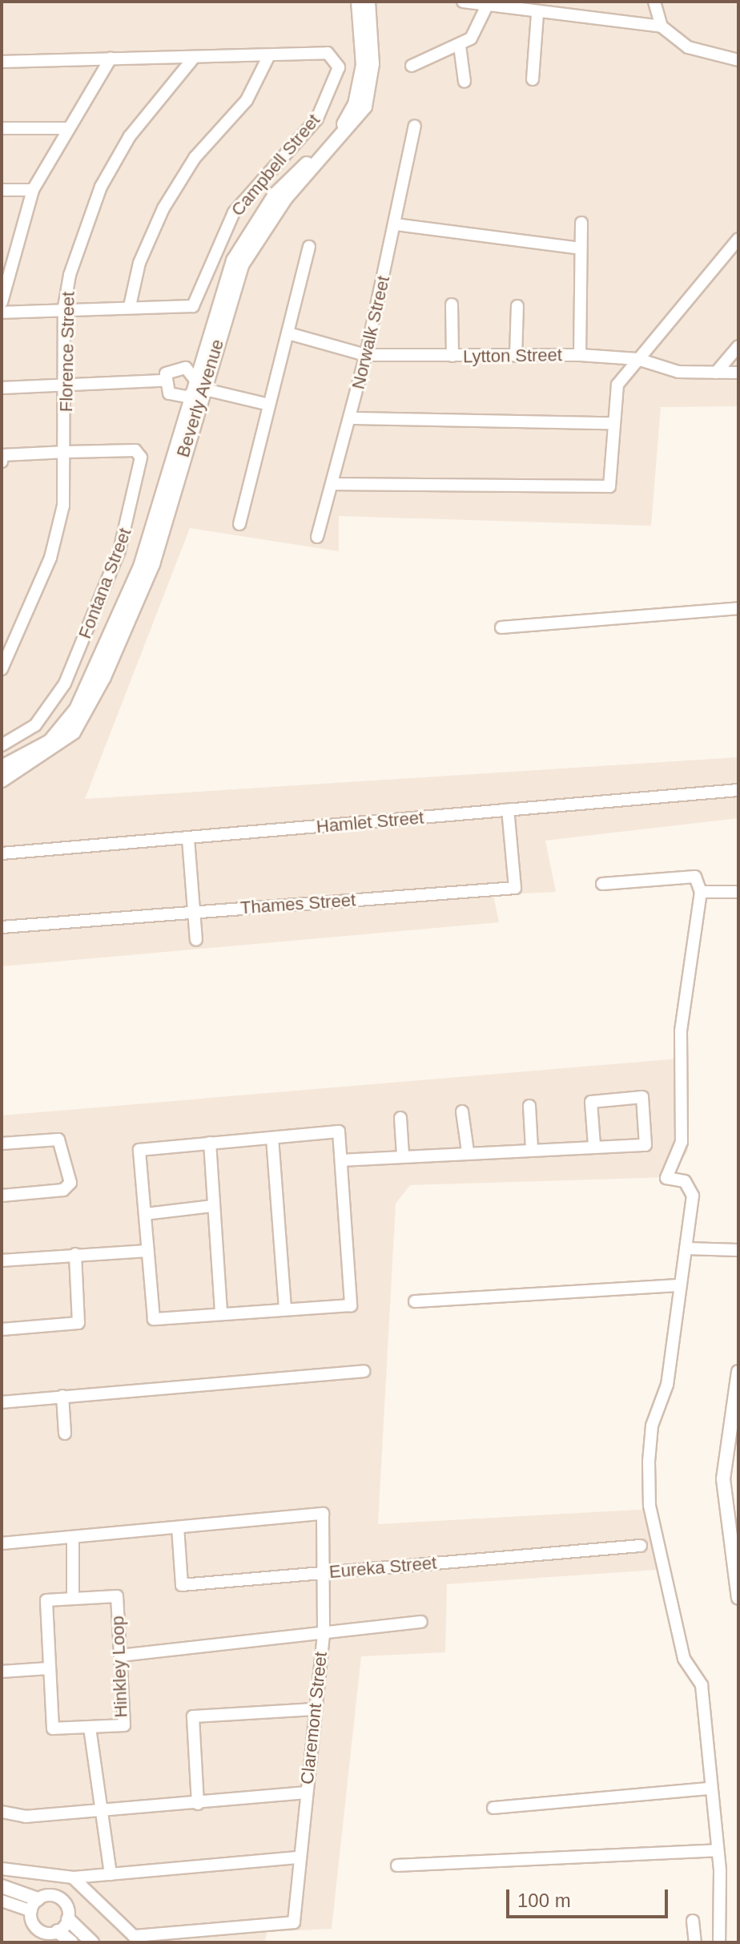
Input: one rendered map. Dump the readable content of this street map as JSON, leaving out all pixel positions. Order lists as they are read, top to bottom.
{
  "streets": {
    "street": [
      "Campbell Street",
      "Norwalk Street",
      "Florence Street",
      "Lytton Street",
      "Beverly Avenue",
      "Fontana Street",
      "Hamlet Street",
      "Thames Street",
      "Eureka Street",
      "Hinkley Loop",
      "Claremont Street"
    ]
  },
  "crossings": [
    ["Campbell Street", "Florence Street"],
    ["Norwalk Street", "Lytton Street"],
    ["Florence Street", "Fontana Street"],
    ["Hamlet Street", "Thames Street"],
    ["Eureka Street", "Claremont Street"]
  ],
  "scale_bar": "100 m"
}
